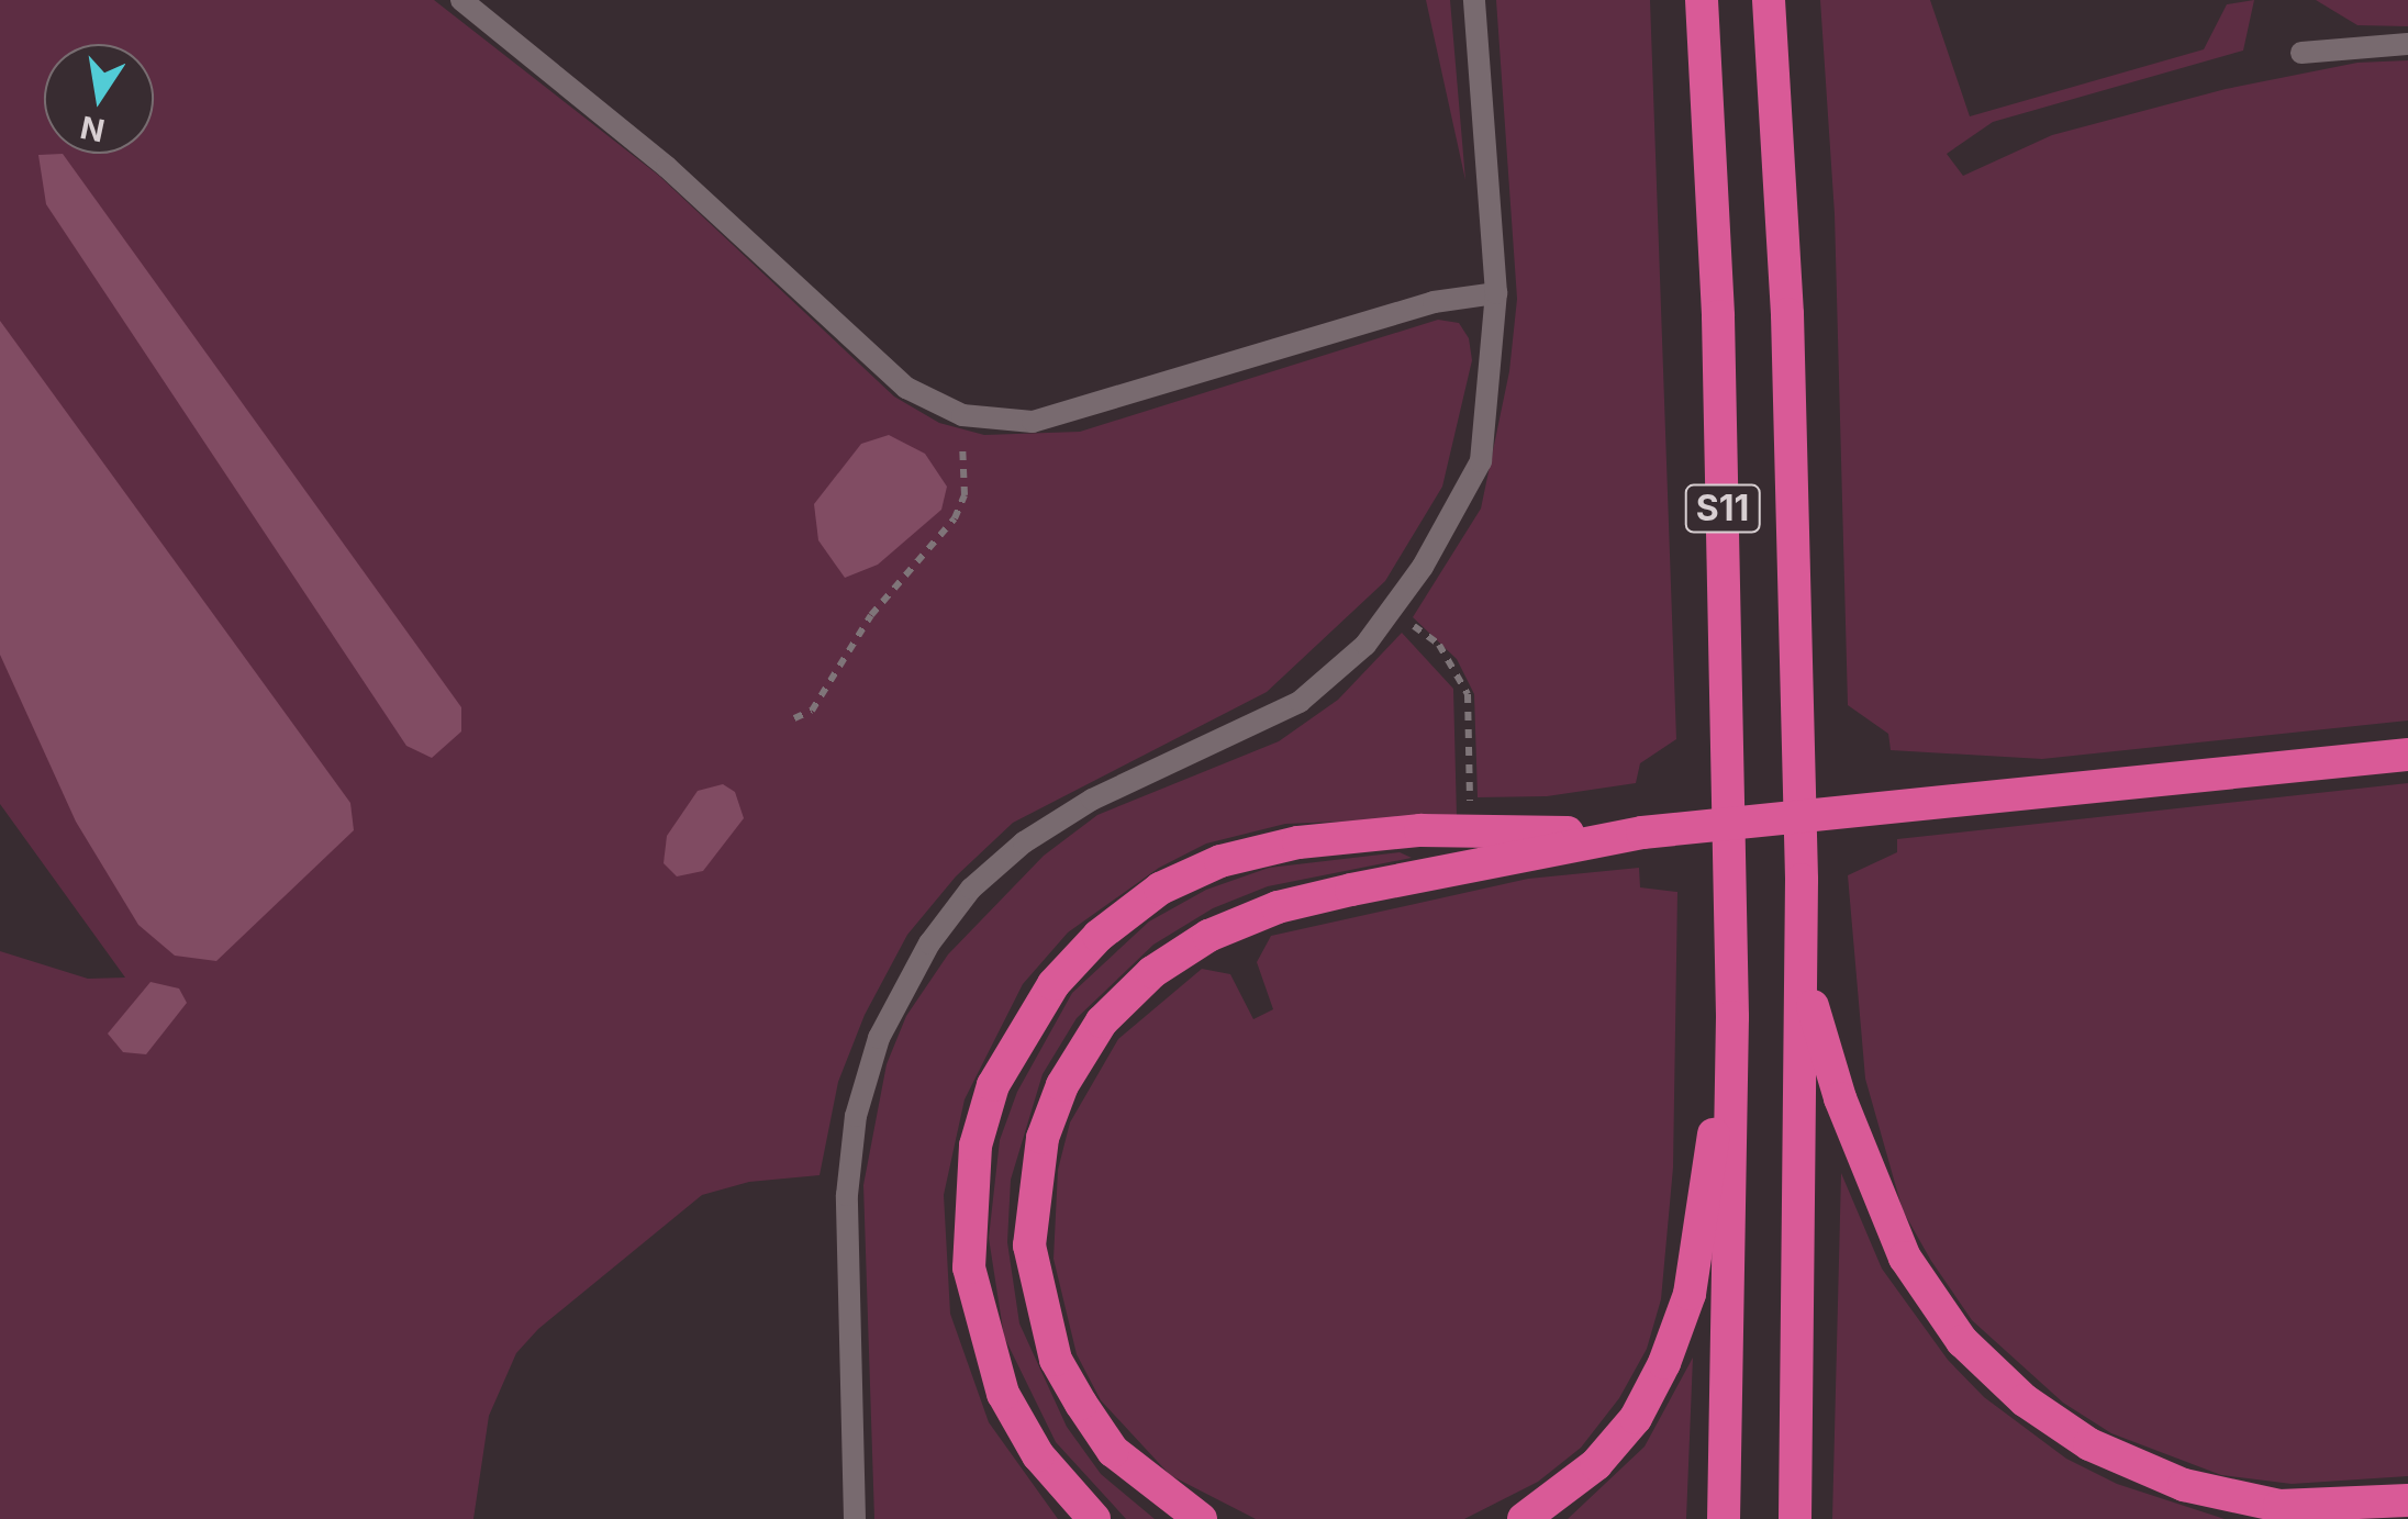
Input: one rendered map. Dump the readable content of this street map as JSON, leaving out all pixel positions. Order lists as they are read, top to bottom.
{
  "streets": {
    "highway": ["S11"]
  },
  "north": "bottom"
}
